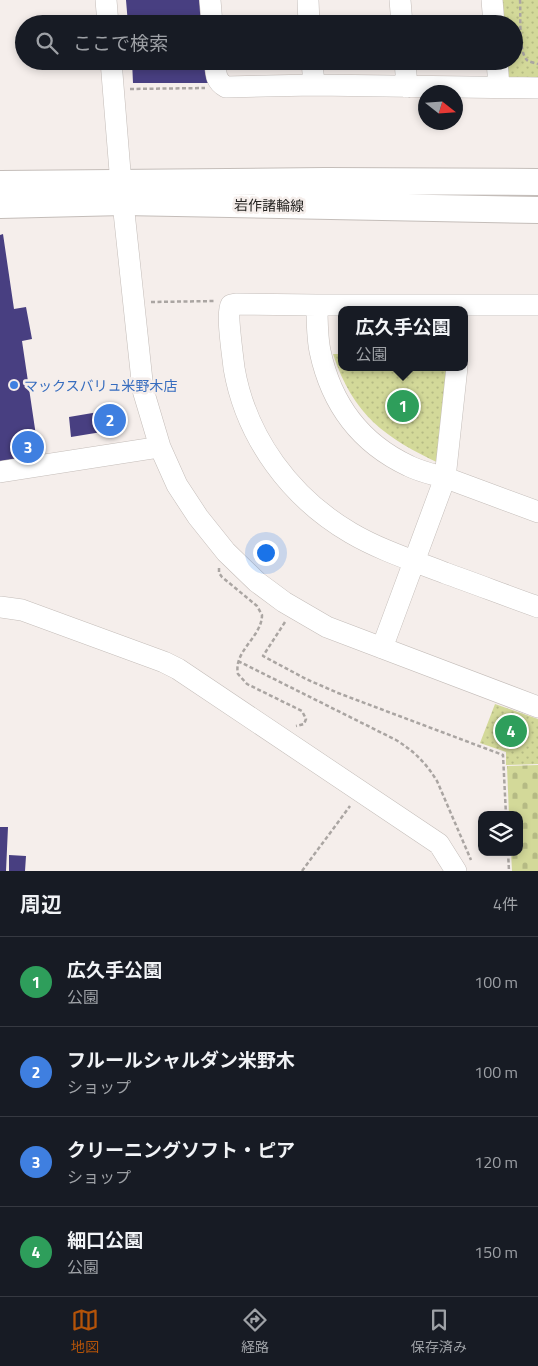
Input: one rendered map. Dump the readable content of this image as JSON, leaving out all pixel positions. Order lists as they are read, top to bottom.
{
  "streets": {
    "main road": ["岩作諸輪線"]
  },
  "places": ["マックスバリュ米野木店"],
  "north": "right",
  "page": {
    "search": "ここで検索",
    "popup": ["広久手公園", "公園"],
    "pins": [
      "1",
      "2",
      "3",
      "4"
    ],
    "heading": ["周辺", "4件"],
    "list": [
      {
        "mark": "1",
        "name": "広久手公園",
        "note": "公園",
        "value": "100 m"
      },
      {
        "mark": "2",
        "name": "フルールシャルダン米野木",
        "note": "ショップ",
        "value": "100 m"
      },
      {
        "mark": "3",
        "name": "クリーニングソフト・ピア",
        "note": "ショップ",
        "value": "120 m"
      },
      {
        "mark": "4",
        "name": "細口公園",
        "note": "公園",
        "value": "150 m"
      }
    ],
    "nav": ["地図", "経路", "保存済み"]
  }
}
